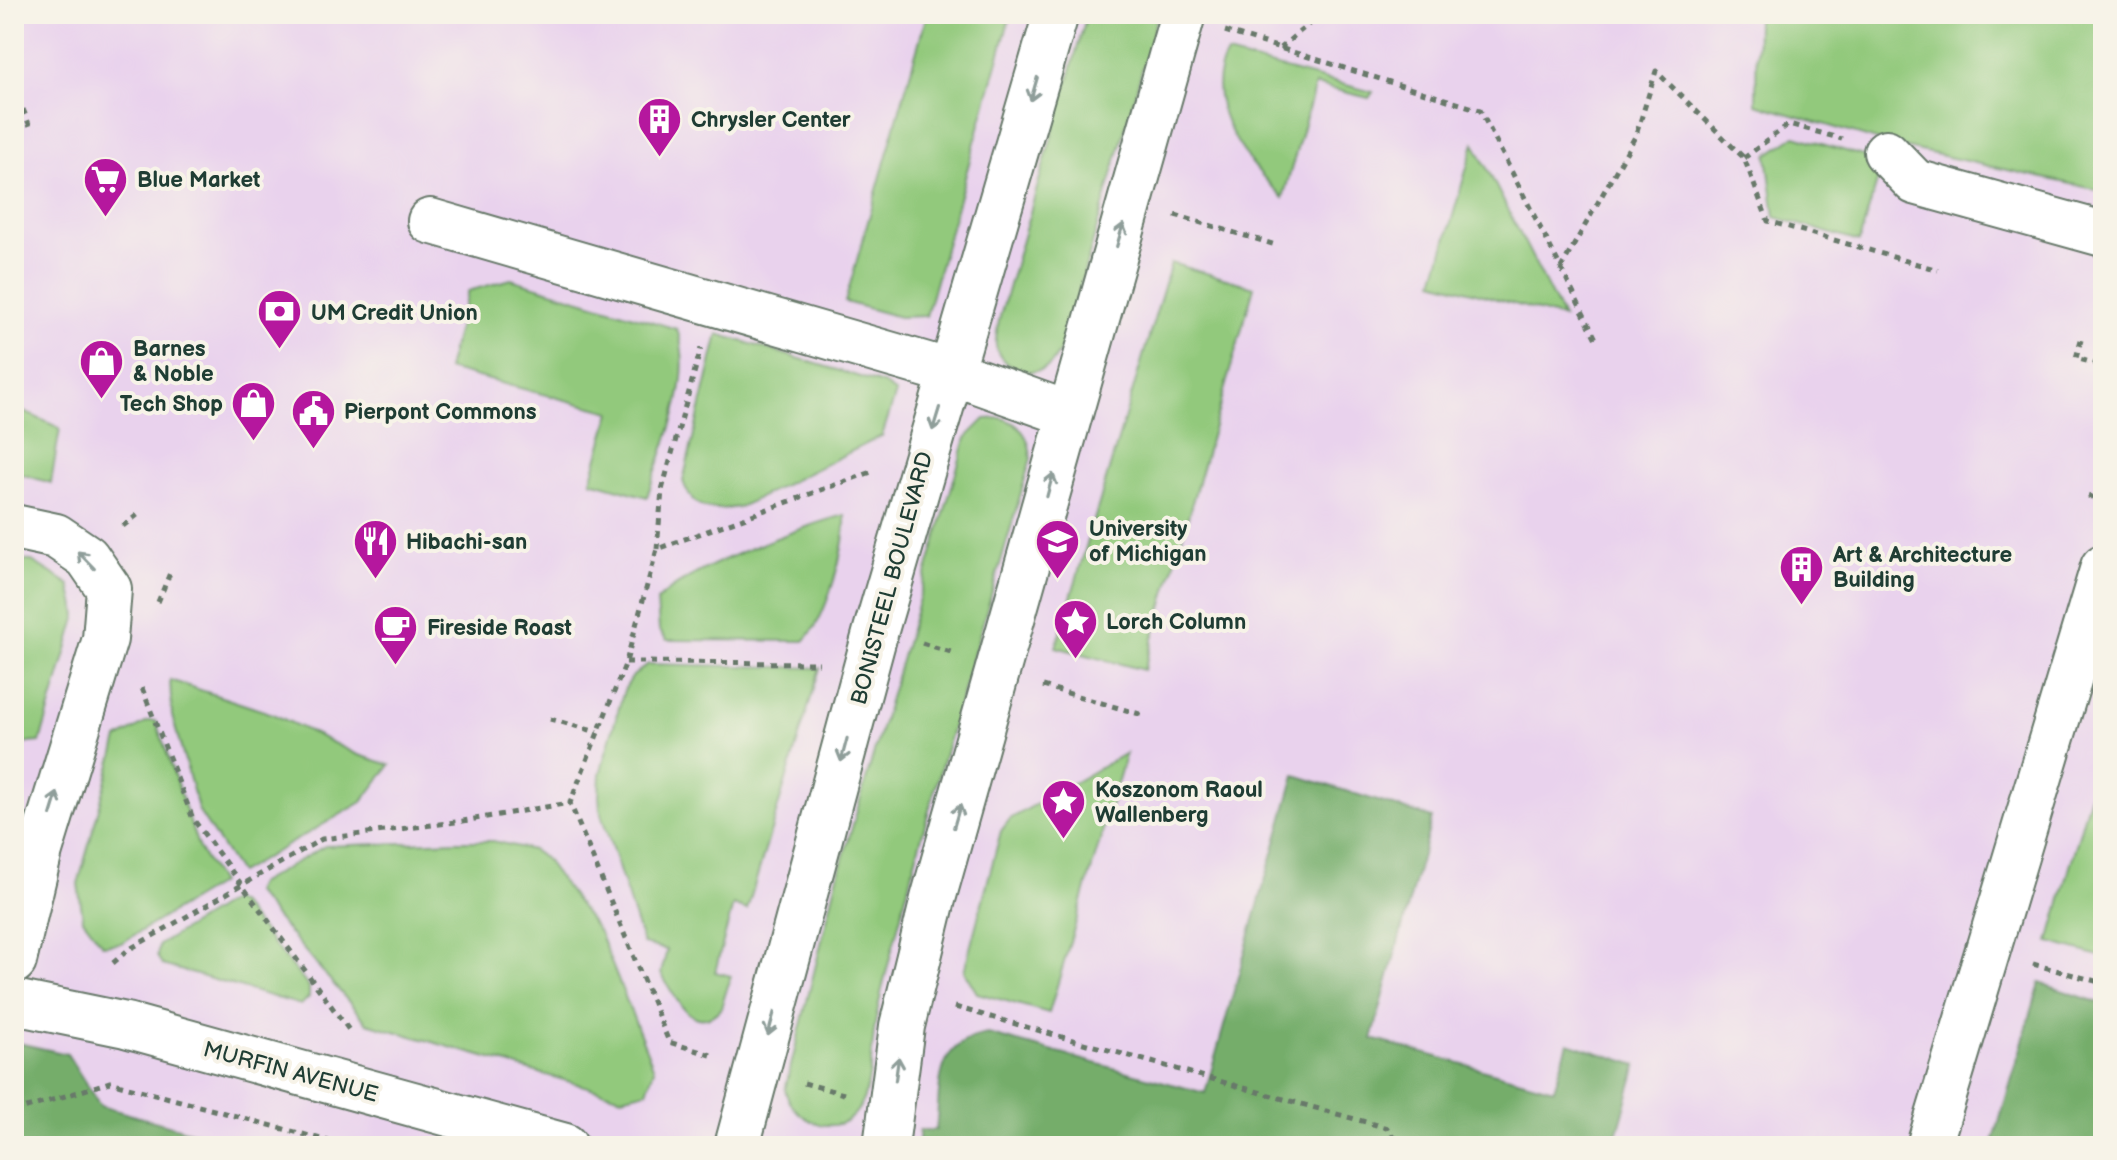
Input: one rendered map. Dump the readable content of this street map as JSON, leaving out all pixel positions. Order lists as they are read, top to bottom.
{
  "streets": {
    "street": ["BONISTEEL BOULEVARD", "MURFIN AVENUE"]
  },
  "places": {
    "building": ["Chrysler Center", "Art & Architecture Building"],
    "supermarket": ["Blue Market"],
    "bank": ["UM Credit Union"],
    "shop": ["Barnes & Noble", "Tech Shop"],
    "public building": ["Pierpont Commons"],
    "restaurant": ["Hibachi-san"],
    "school or university": ["University of Michigan"],
    "place": ["Lorch Column", "Koszonom Raoul Wallenberg"],
    "cafe": ["Fireside Roast"]
  }
}
